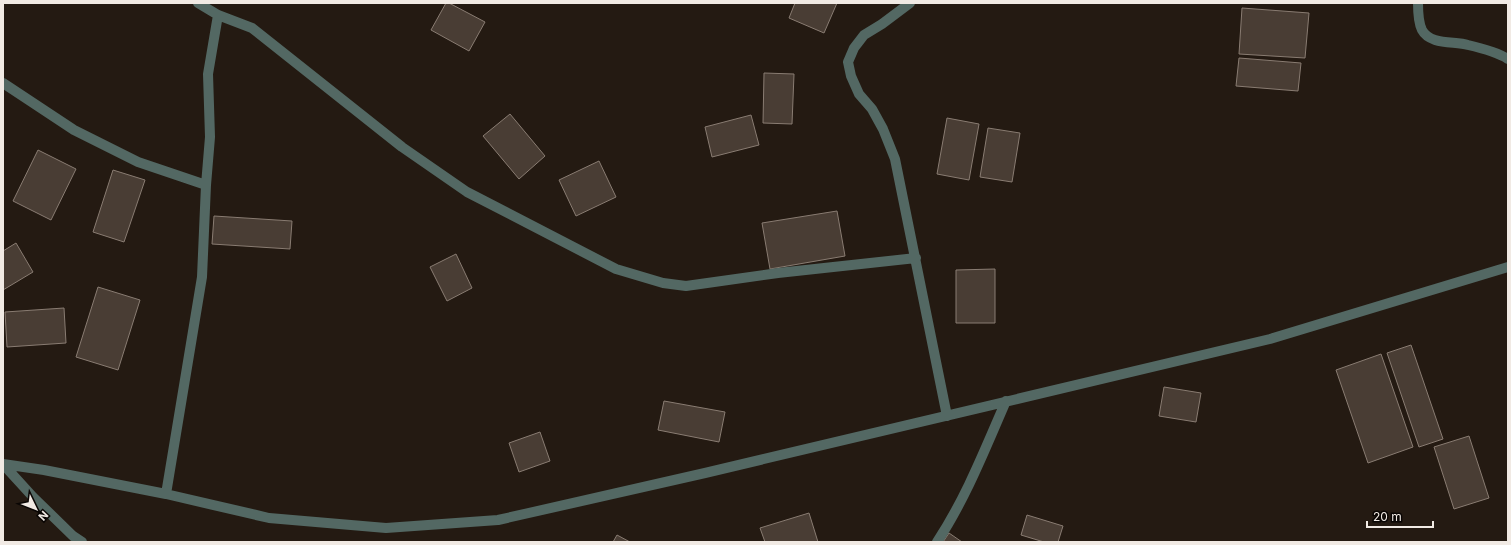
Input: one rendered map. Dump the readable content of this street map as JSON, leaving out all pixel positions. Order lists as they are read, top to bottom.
{
  "scale_bar": "20 m",
  "north": "bottom right"
}
